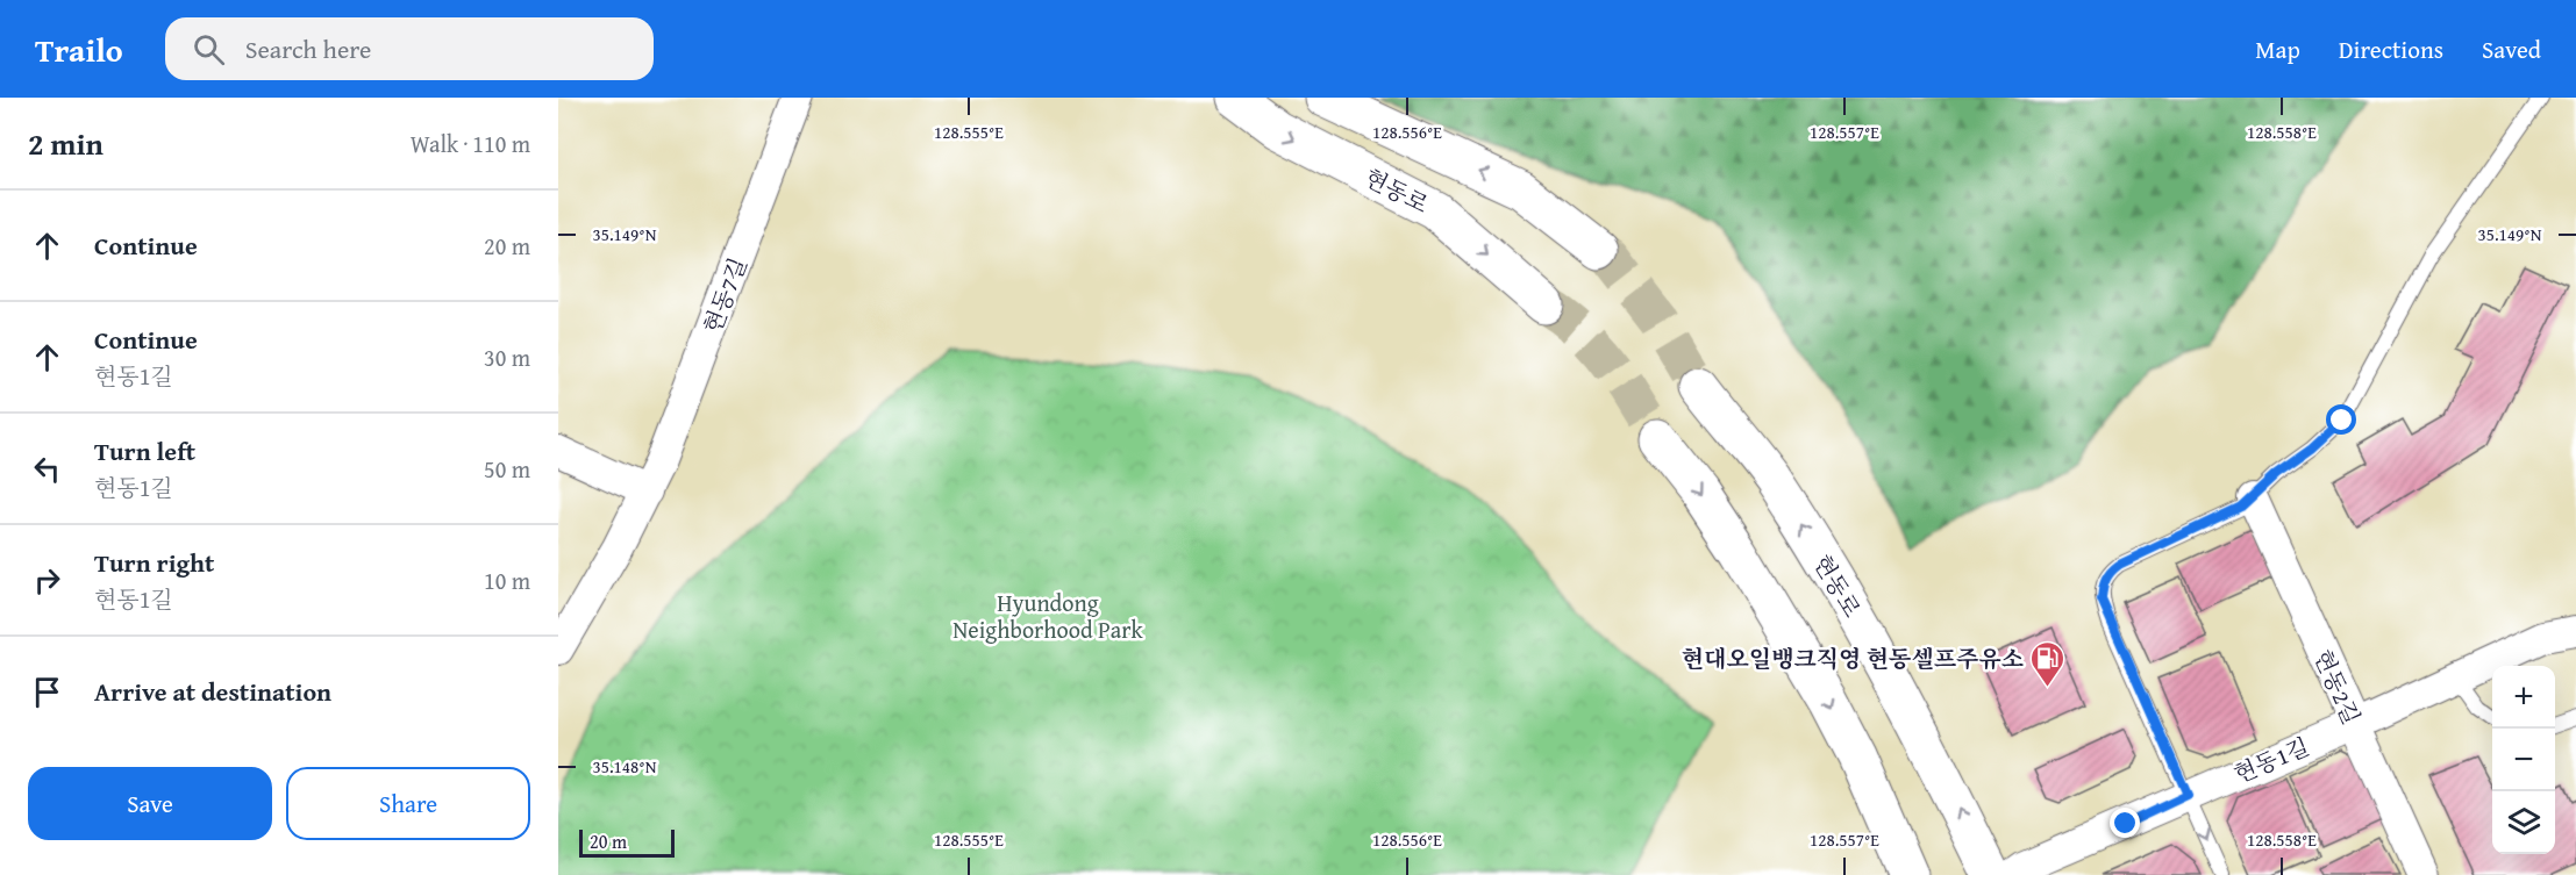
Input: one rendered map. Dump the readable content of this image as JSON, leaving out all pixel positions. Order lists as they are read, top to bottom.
{
  "streets": {
    "main road": ["현동로"],
    "street": ["현동7길", "현동2길", "현동1길"]
  },
  "crossings": [
    ["현동2길", "현동1길"]
  ],
  "parks": ["Hyundong Neighborhood Park"],
  "places": {
    "fuel station": ["현대오일뱅크직영 현동셀프주유소"]
  },
  "scale_bar": "20 m",
  "page": {
    "header": "Trailo",
    "search": "Search here",
    "nav": ["Map", "Directions", "Saved"],
    "heading": ["2 min", "Walk · 110 m"],
    "list": [
      ["Continue", "20 m"],
      ["Continue", "현동1길", "30 m"],
      ["Turn left", "현동1길", "50 m"],
      ["Turn right", "현동1길", "10 m"],
      "Arrive at destination"
    ],
    "map_buttons": ["+", "−"],
    "buttons": ["Save", "Share"],
    "scale": "20 m"
  },
  "coordinates": [
    "128.555°E",
    "128.556°E",
    "128.557°E",
    "128.558°E",
    "35.149°N",
    "35.148°N"
  ]
}
